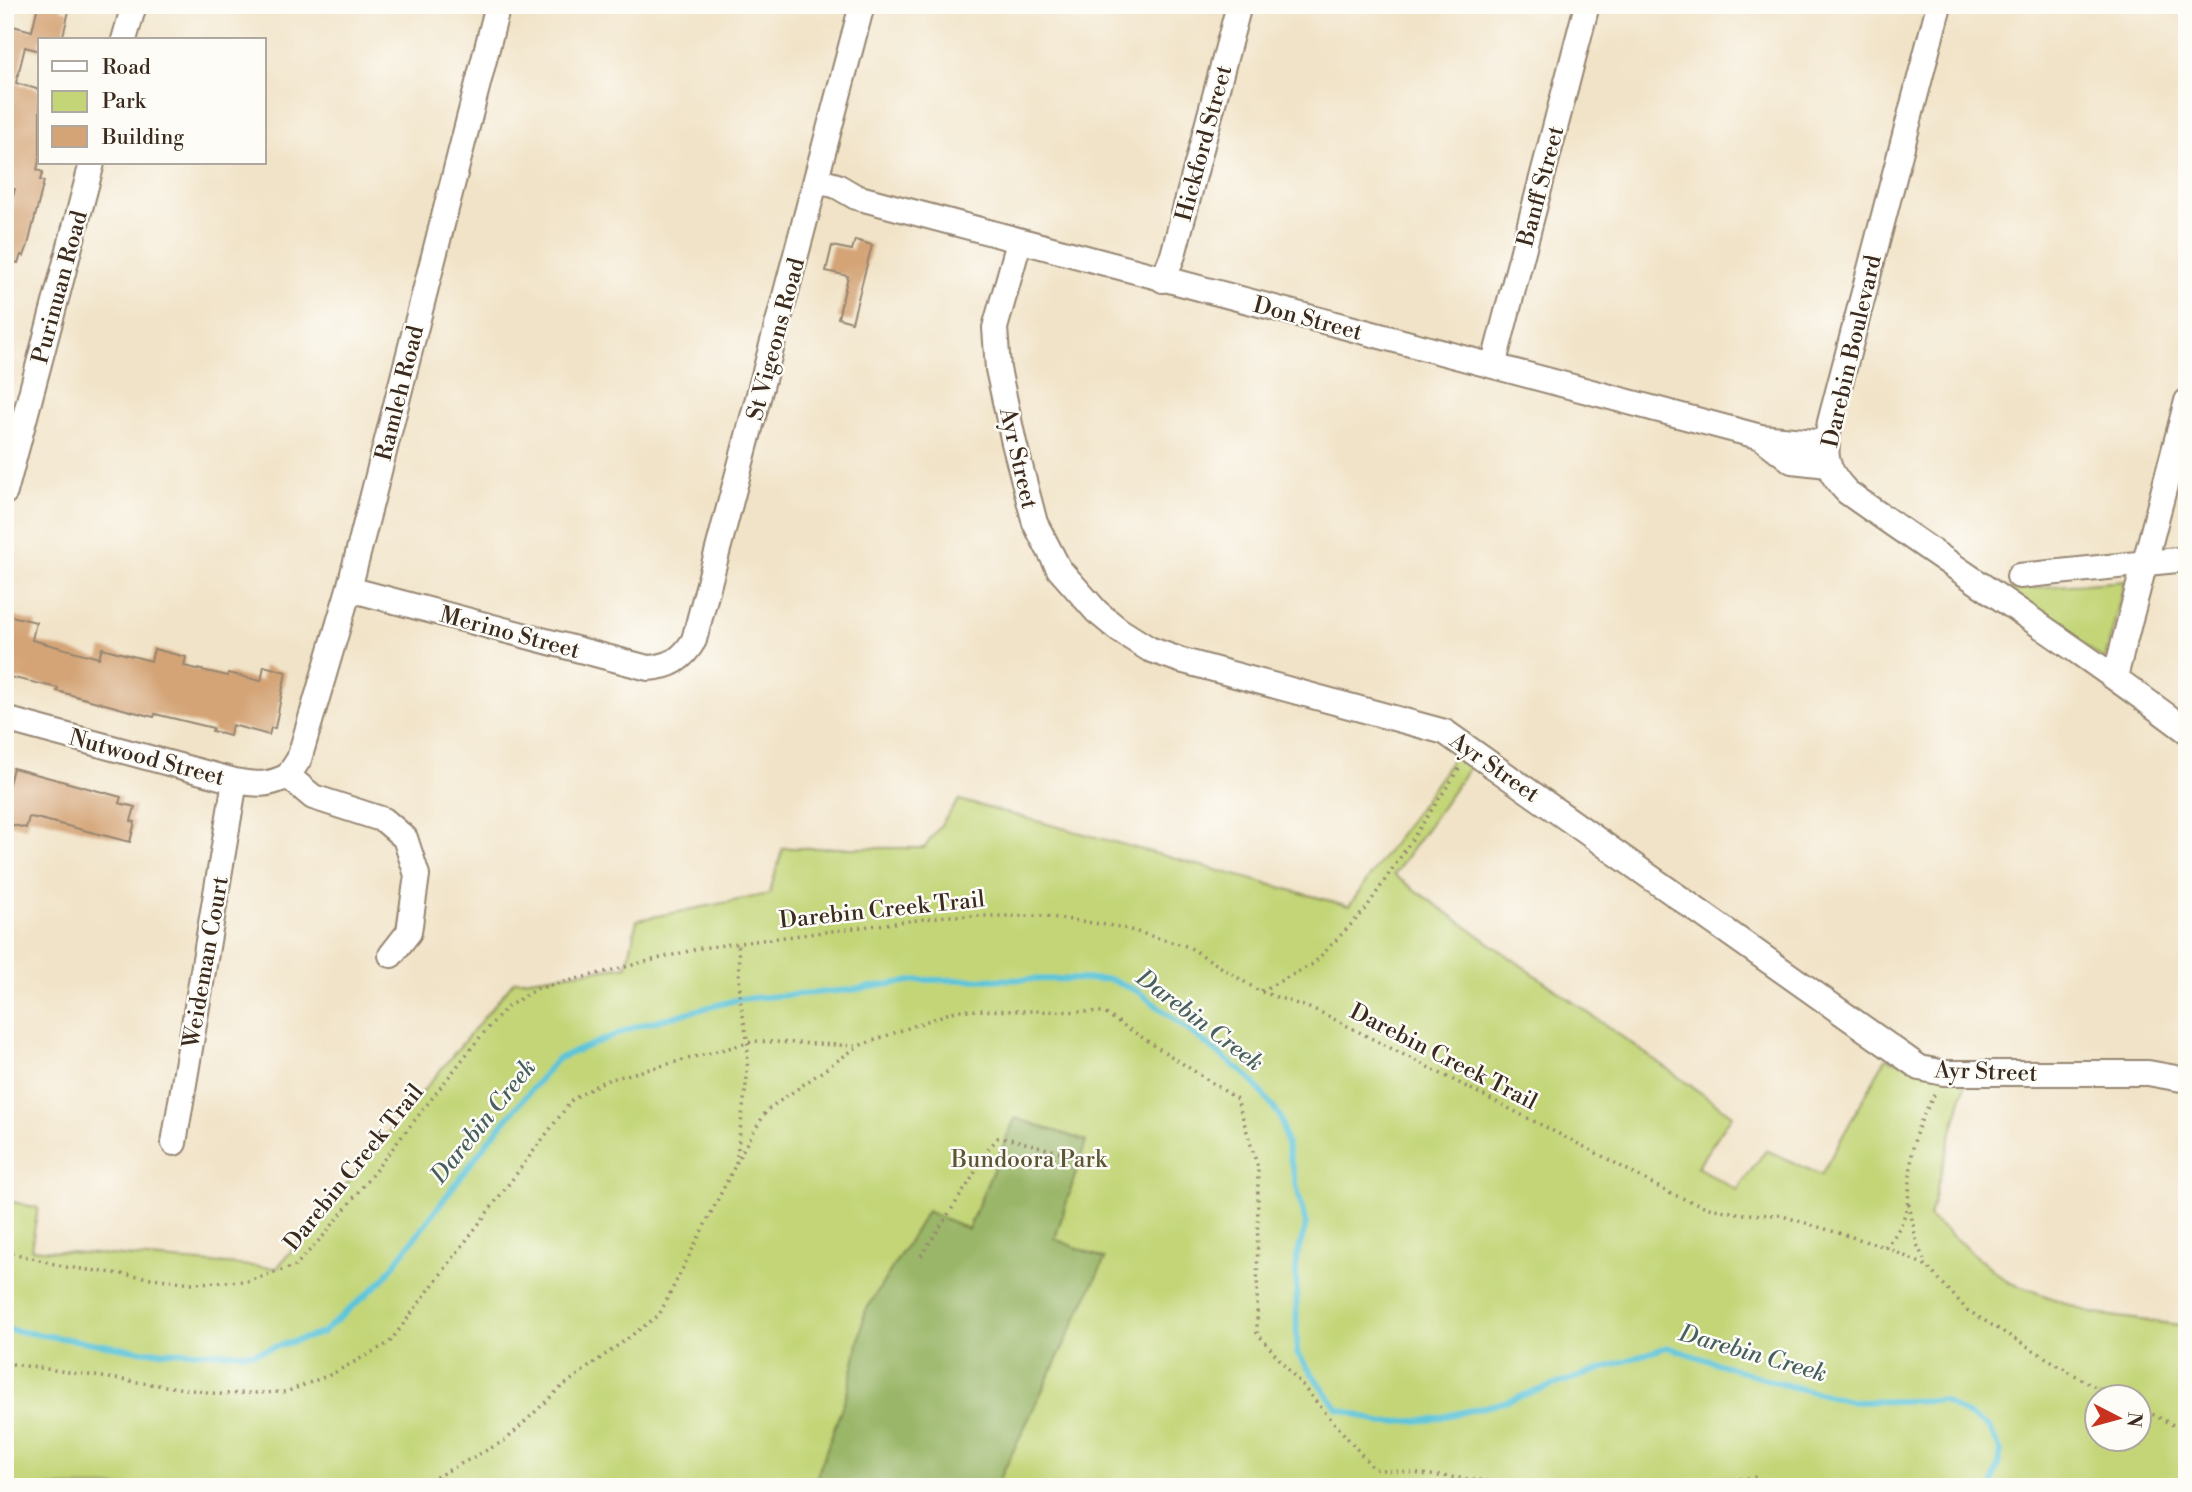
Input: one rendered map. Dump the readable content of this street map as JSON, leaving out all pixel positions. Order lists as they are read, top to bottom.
{
  "streets": {
    "street": [
      "Hickford Street",
      "Banff Street",
      "Purinuan Road",
      "Don Street",
      "St Vigeons Road",
      "Darebin Boulevard",
      "Ramleh Road",
      "Ayr Street",
      "Merino Street",
      "Nutwood Street",
      "Weideman Court"
    ],
    "path": ["Darebin Creek Trail"]
  },
  "crossings": [
    ["Hickford Street", "Don Street"],
    ["Banff Street", "Don Street"],
    ["Don Street", "St Vigeons Road"],
    ["Don Street", "Darebin Boulevard"],
    ["Don Street", "Ayr Street"],
    ["St Vigeons Road", "Merino Street"],
    ["Ramleh Road", "Merino Street"],
    ["Ramleh Road", "Nutwood Street"],
    ["Nutwood Street", "Weideman Court"]
  ],
  "water": ["Darebin Creek"],
  "parks": ["Bundoora Park"],
  "legend": ["Road", "Park", "Building"],
  "north": "right"
}
